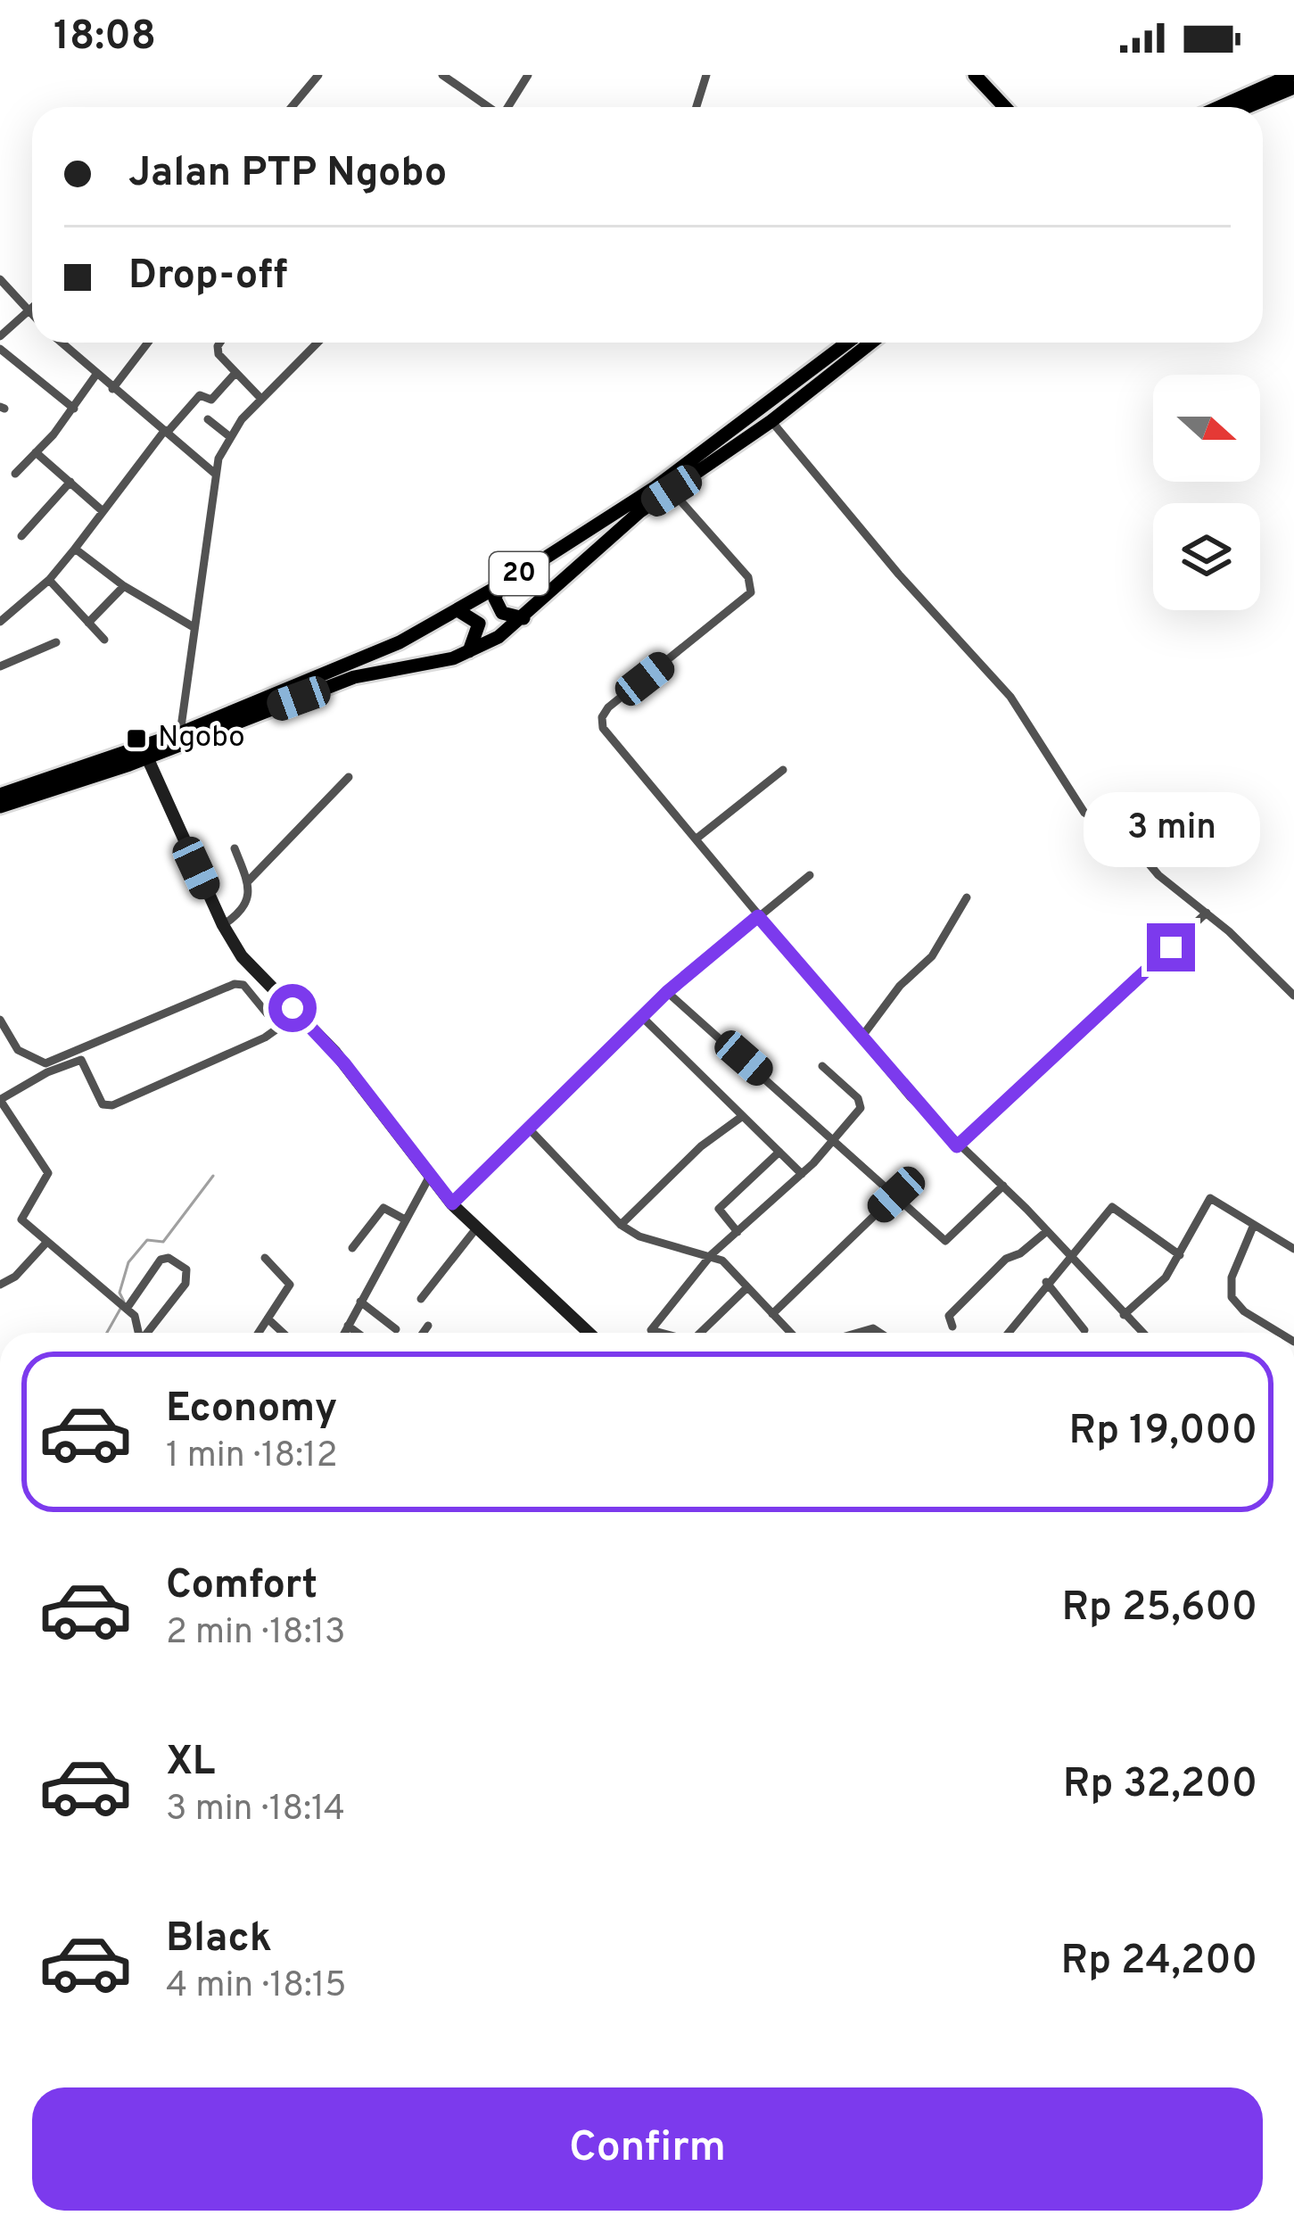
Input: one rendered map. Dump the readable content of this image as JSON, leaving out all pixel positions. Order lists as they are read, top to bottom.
{
  "streets": {
    "main road": ["20"]
  },
  "places": {
    "transit": ["Ngobo"]
  },
  "north": "right",
  "page": {
    "status": "18:08",
    "banner": ["Jalan PTP Ngobo", "Drop-off"],
    "bubble": "3 min",
    "list": [
      {
        "name": "Economy",
        "note": "1 min · 18:12",
        "value": "Rp 19,000"
      },
      {
        "name": "Comfort",
        "note": "2 min · 18:13",
        "value": "Rp 25,600"
      },
      {
        "name": "XL",
        "note": "3 min · 18:14",
        "value": "Rp 32,200"
      },
      {
        "name": "Black",
        "note": "4 min · 18:15",
        "value": "Rp 24,200"
      }
    ],
    "buttons": "Confirm"
  }
}
